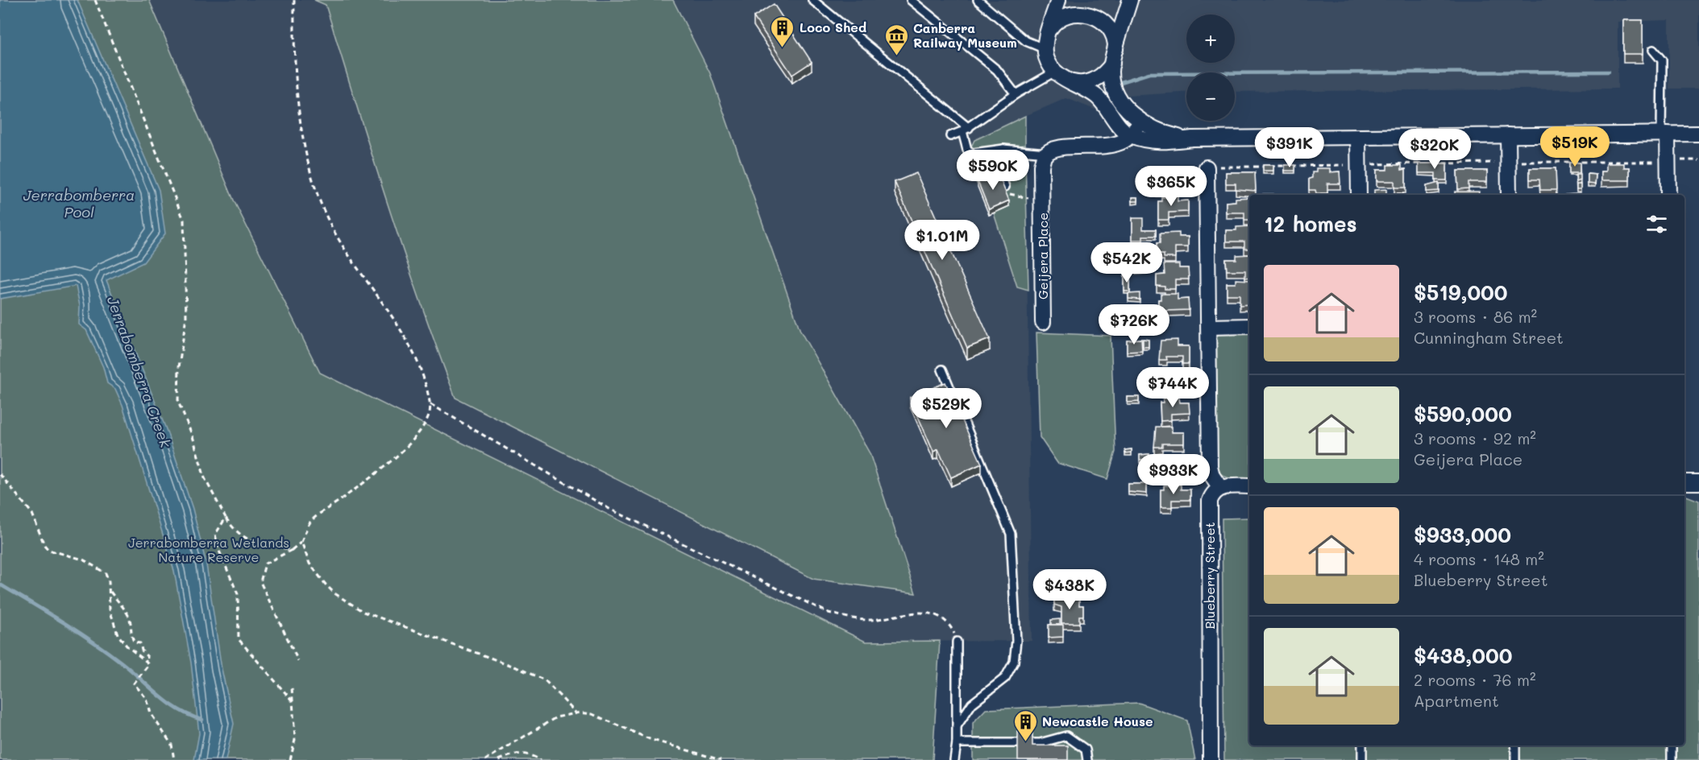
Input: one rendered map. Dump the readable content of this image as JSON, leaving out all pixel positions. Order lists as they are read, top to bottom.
{
  "streets": {
    "street": ["Geijera Place", "Blueberry Street"]
  },
  "water": ["Jerrabomberra Pool", "Jerrabomberra Creek"],
  "parks": ["Jerrabomberra Wetlands Nature Reserve"],
  "places": {
    "building": ["Loco Shed", "Newcastle House"],
    "museum": ["Canberra Railway Museum"]
  },
  "page": {
    "map_buttons": ["+", "−"],
    "price": [
      "$519K",
      "$391K",
      "$320K",
      "$590K",
      "$365K",
      "$1.01M",
      "$542K",
      "$726K",
      "$744K",
      "$529K",
      "$933K",
      "$438K"
    ],
    "heading": "12 homes",
    "list": [
      {
        "name": "$519,000",
        "note": "3 rooms · 86 m² · Cunningham Street"
      },
      {
        "name": "$590,000",
        "note": "3 rooms · 92 m² · Geijera Place"
      },
      {
        "name": "$933,000",
        "note": "4 rooms · 148 m² · Blueberry Street"
      },
      {
        "name": "$438,000",
        "note": "2 rooms · 76 m² · Apartment"
      }
    ]
  }
}
